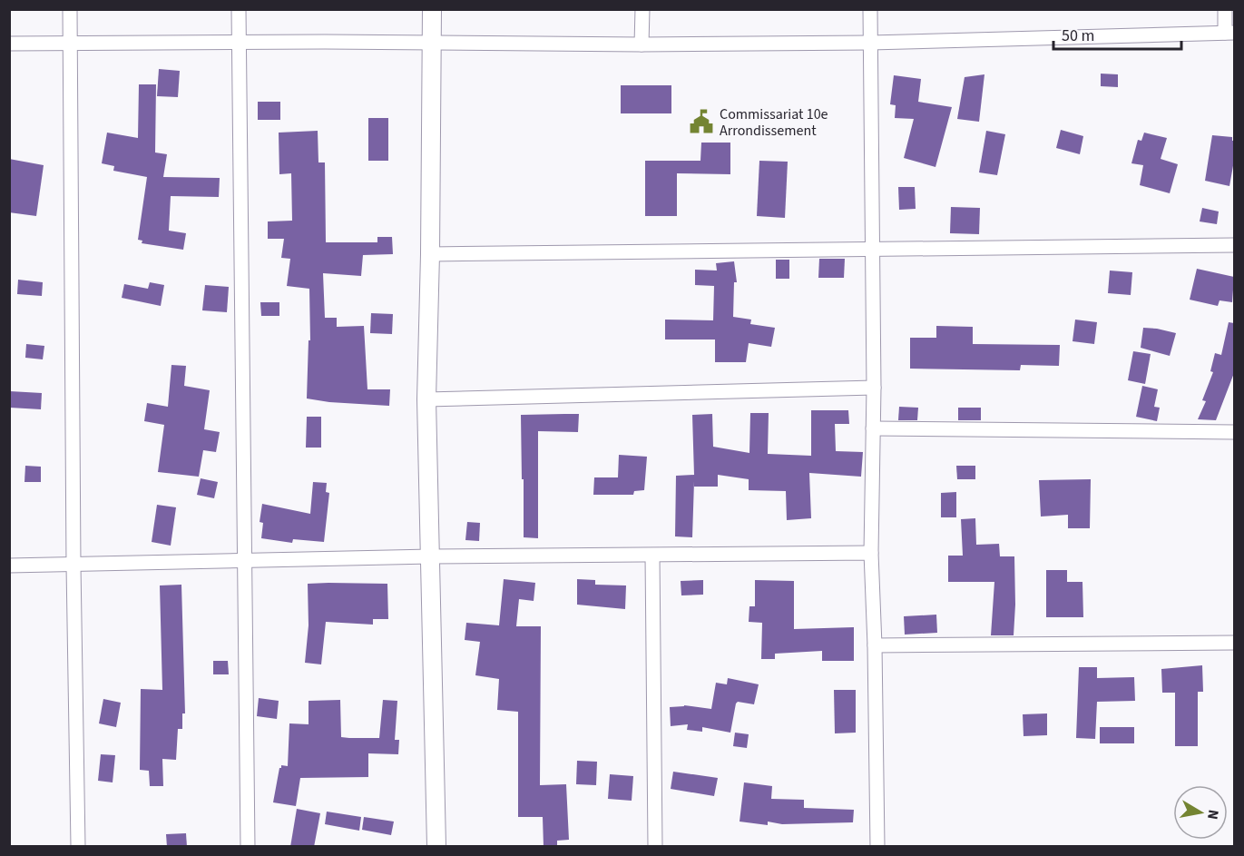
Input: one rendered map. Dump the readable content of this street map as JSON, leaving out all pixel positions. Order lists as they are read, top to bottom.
{
  "places": {
    "public building": ["Commissariat 10e Arrondissement"]
  },
  "scale_bar": "50 m",
  "north": "right"
}
